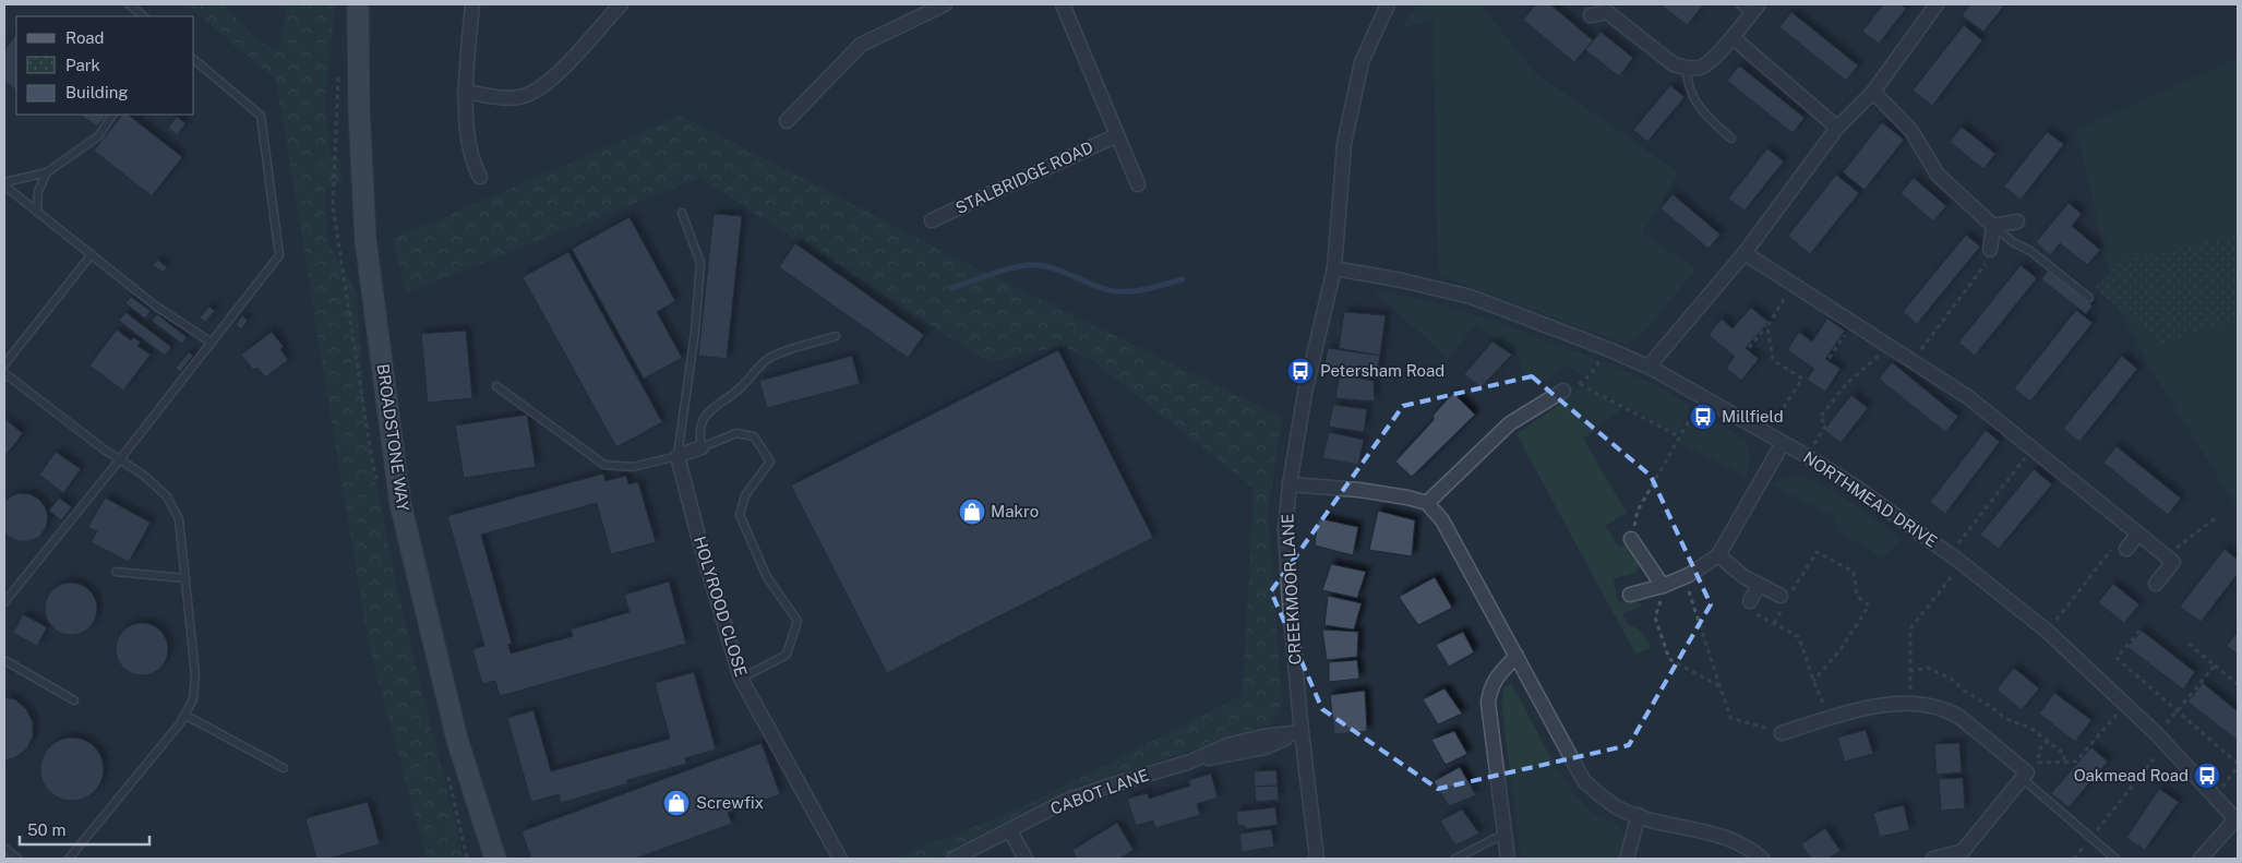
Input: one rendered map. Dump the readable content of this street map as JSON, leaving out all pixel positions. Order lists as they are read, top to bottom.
{
  "streets": {
    "main road": ["BROADSTONE WAY"],
    "street": [
      "STALBRIDGE ROAD",
      "NORTHMEAD DRIVE",
      "CREEKMOOR LANE",
      "HOLYROOD CLOSE",
      "CABOT LANE"
    ]
  },
  "crossings": [
    ["NORTHMEAD DRIVE", "CREEKMOOR LANE"],
    ["CREEKMOOR LANE", "CABOT LANE"]
  ],
  "places": {
    "bus stop": ["Petersham Road", "Millfield", "Oakmead Road"],
    "shop": ["Makro", "Screwfix"]
  },
  "legend": ["Road", "Park", "Building"],
  "scale_bar": "50 m"
}
